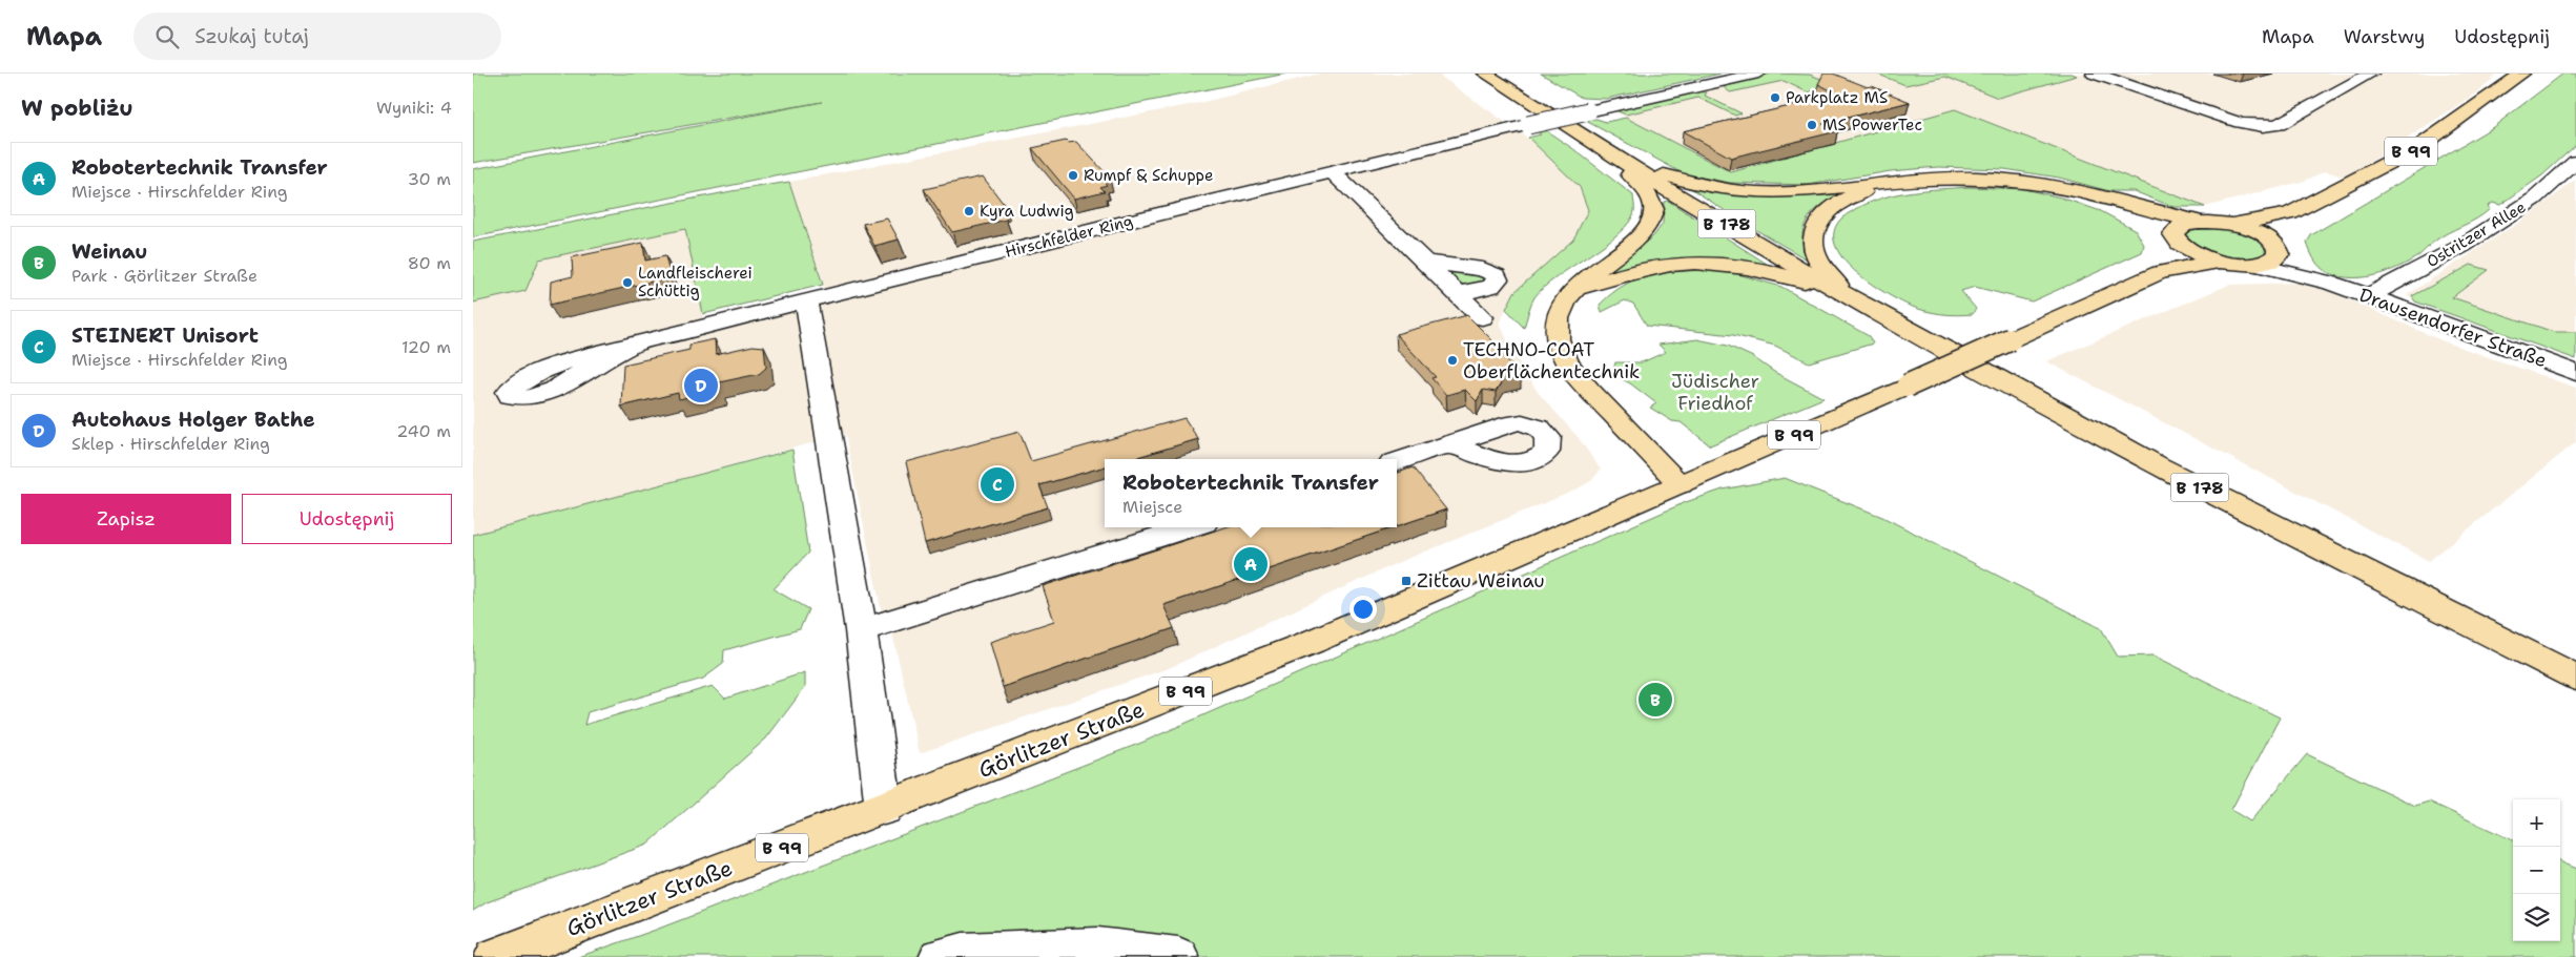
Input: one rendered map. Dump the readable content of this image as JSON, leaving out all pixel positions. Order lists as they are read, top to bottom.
{
  "streets": {
    "main road": ["B 99", "B 178", "Görlitzer Straße"],
    "street": ["Ostritzer Allee", "Hirschfelder Ring", "Drausendorfer Straße"]
  },
  "crossings": [
    ["B 99", "Drausendorfer Straße"],
    ["B 99", "Görlitzer Straße"],
    ["Ostritzer Allee", "Drausendorfer Straße"]
  ],
  "parks": ["Jüdischer Friedhof"],
  "places": {
    "other": [
      "Parkplatz MS",
      "MS PowerTec",
      "Rumpf & Schuppe",
      "Kyra Ludwig",
      "Landfleischerei Schüttig",
      "TECHNO-COAT Oberflächentechnik"
    ],
    "transit": ["Zittau Weinau"]
  },
  "page": {
    "header": "Mapa",
    "search": "Szukaj tutaj",
    "nav": ["Mapa", "Warstwy", "Udostępnij"],
    "heading": ["W pobliżu", "Wyniki: 4"],
    "list": [
      {
        "mark": "A",
        "name": "Robotertechnik Transfer",
        "note": "Miejsce · Hirschfelder Ring",
        "value": "30 m"
      },
      {
        "mark": "B",
        "name": "Weinau",
        "note": "Park · Görlitzer Straße",
        "value": "80 m"
      },
      {
        "mark": "C",
        "name": "STEINERT Unisort",
        "note": "Miejsce · Hirschfelder Ring",
        "value": "120 m"
      },
      {
        "mark": "D",
        "name": "Autohaus Holger Bathe",
        "note": "Sklep · Hirschfelder Ring",
        "value": "240 m"
      }
    ],
    "pins": [
      "D",
      "C",
      "A",
      "B"
    ],
    "popup": ["Robotertechnik Transfer", "Miejsce"],
    "buttons": ["Zapisz", "Udostępnij"],
    "map_buttons": ["+", "−"]
  }
}
